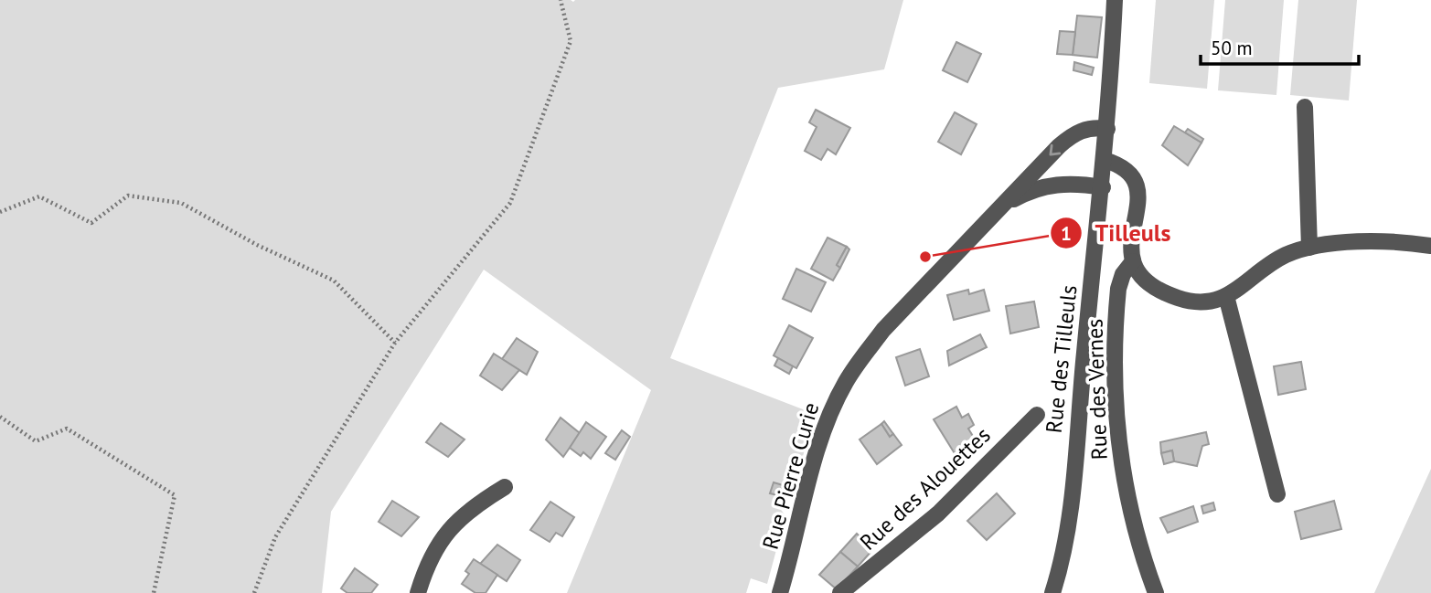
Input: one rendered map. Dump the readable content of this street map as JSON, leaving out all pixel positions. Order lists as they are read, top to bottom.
{
  "streets": {
    "street": [
      "Rue des Tilleuls",
      "Rue des Vernes",
      "Rue Pierre Curie",
      "Rue des Alouettes"
    ]
  },
  "crossings": [
    ["Rue des Tilleuls", "Rue Pierre Curie"]
  ],
  "places": ["Tilleuls"],
  "scale_bar": "50 m"
}
